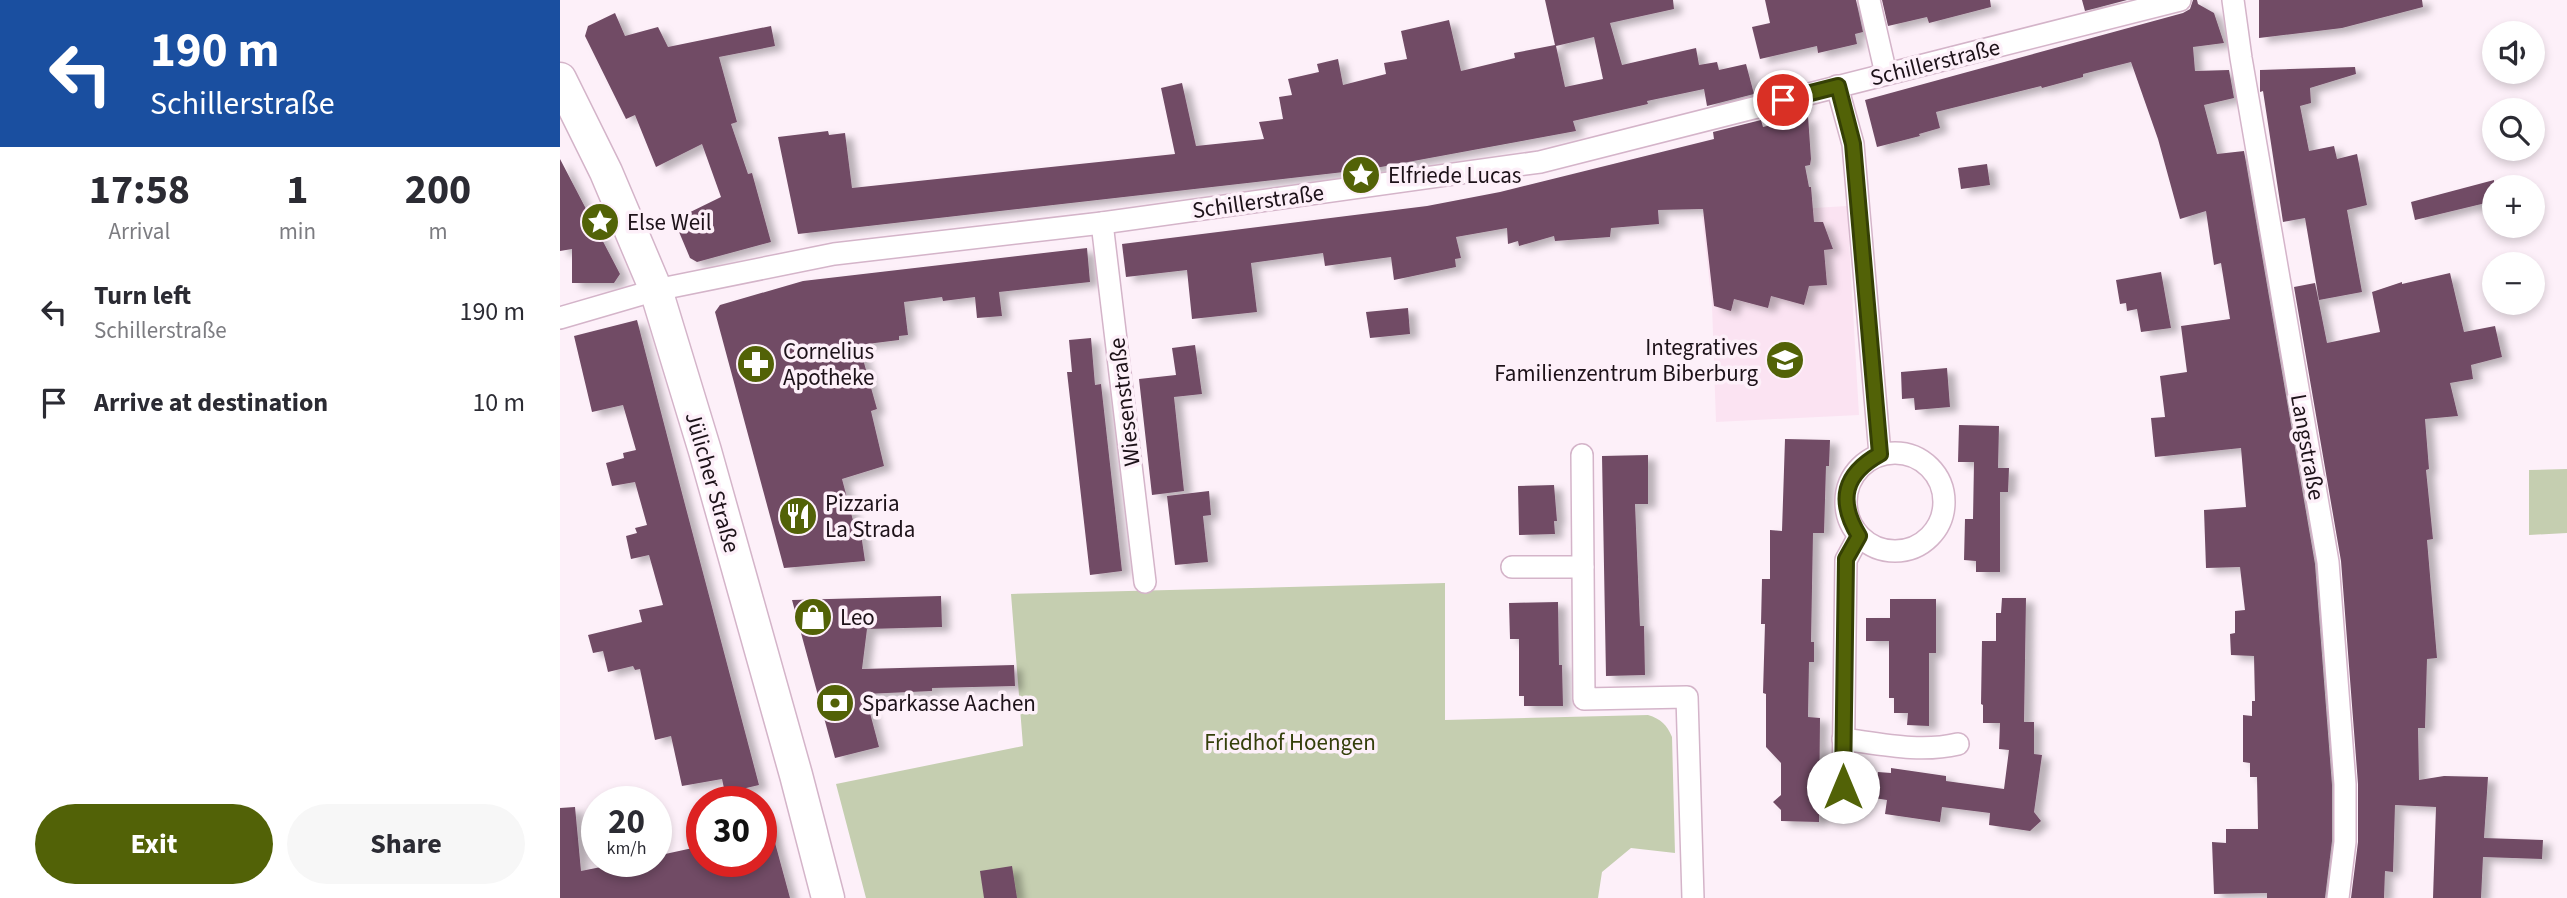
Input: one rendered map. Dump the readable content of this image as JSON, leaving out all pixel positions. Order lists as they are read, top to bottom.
{
  "streets": {
    "main road": ["Jülicher Straße"],
    "street": ["Schillerstraße", "Wiesenstraße", "Langstraße"]
  },
  "crossings": [
    ["Schillerstraße", "Wiesenstraße"],
    ["Schillerstraße", "Jülicher Straße"]
  ],
  "parks": ["Friedhof Hoengen"],
  "places": {
    "place": ["Elfriede Lucas", "Else Weil"],
    "school or university": ["Integratives Familienzentrum Biberburg"],
    "pharmacy": ["Cornelius Apotheke"],
    "restaurant": ["Pizzaria La Strada"],
    "shop": ["Leo"],
    "bank": ["Sparkasse Aachen"]
  },
  "page": {
    "turn": ["190 m", "Schillerstraße"],
    "map_buttons": ["+", "−"],
    "eta": [
      "17:58",
      "Arrival",
      "1",
      "min",
      "200",
      "m"
    ],
    "list": [
      {
        "name": "Turn left",
        "note": "Schillerstraße",
        "value": "190 m"
      },
      {
        "name": "Arrive at destination",
        "value": "10 m"
      }
    ],
    "speed": "20 km/h",
    "limit": "30",
    "buttons": ["Exit", "Share"]
  }
}
